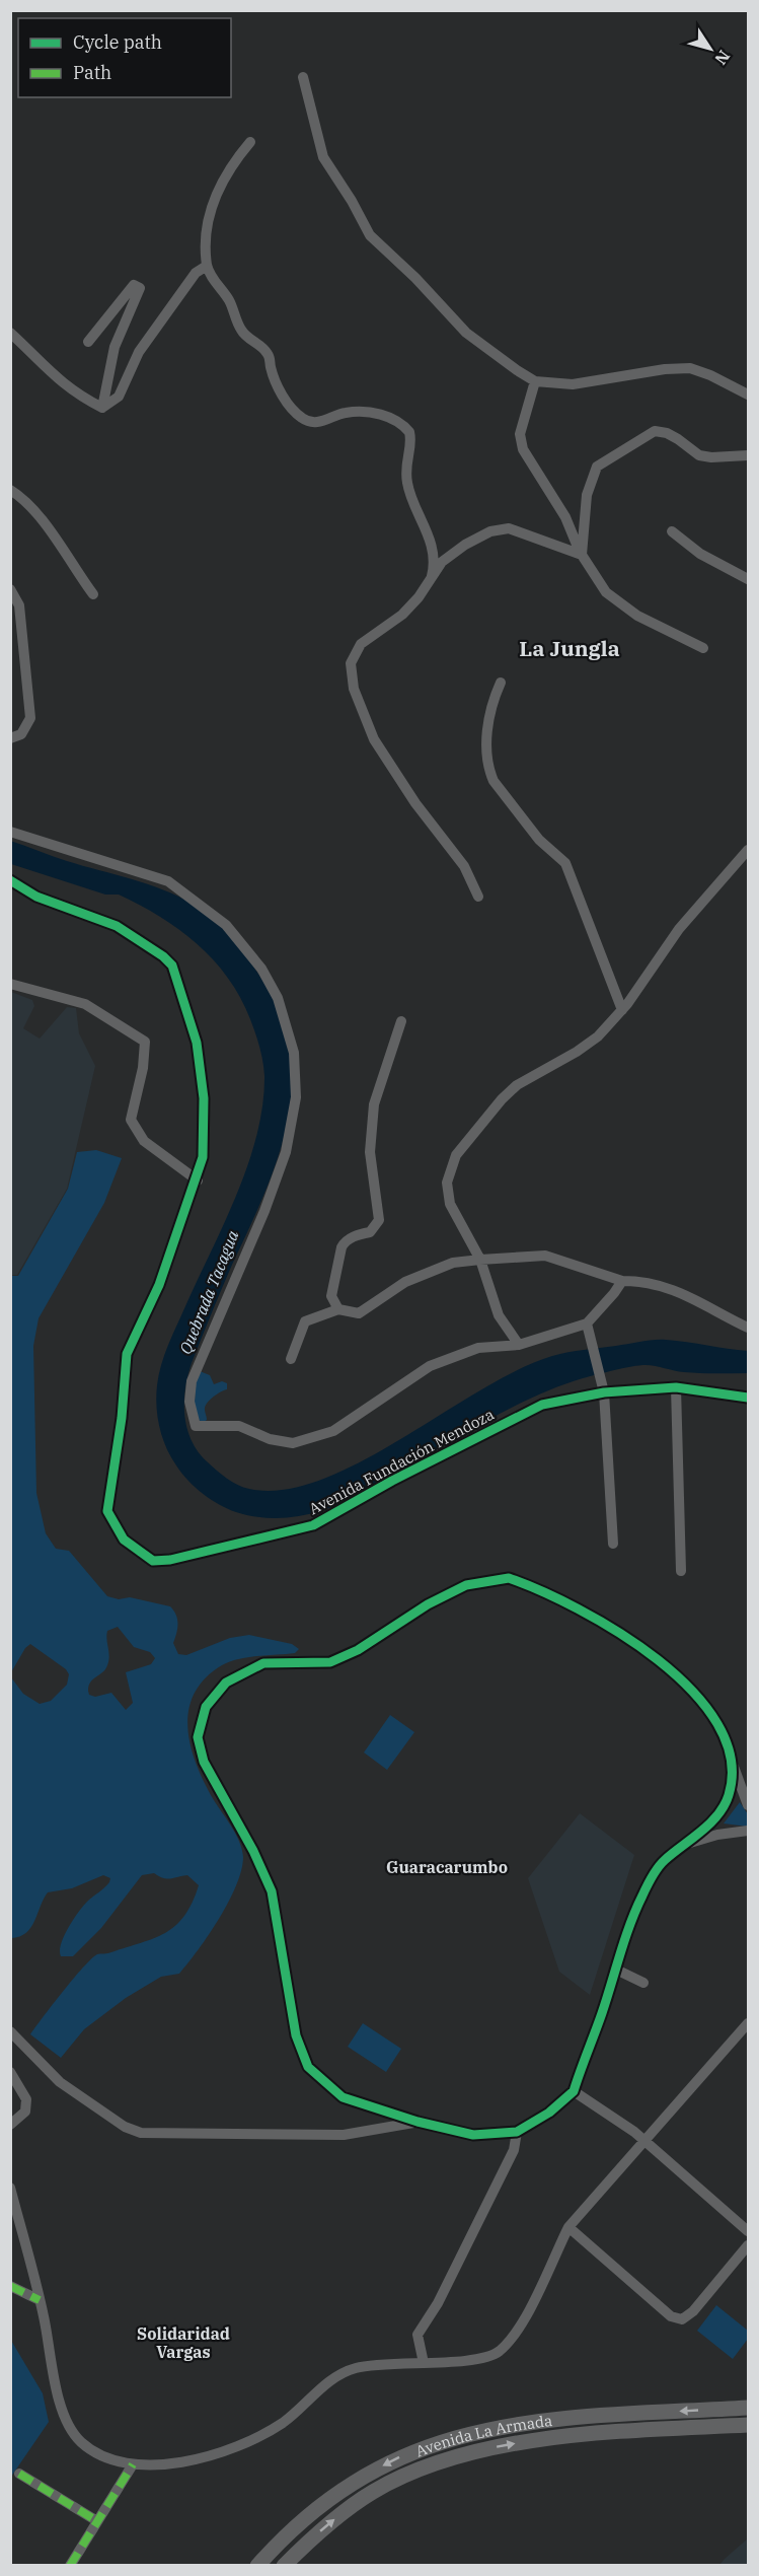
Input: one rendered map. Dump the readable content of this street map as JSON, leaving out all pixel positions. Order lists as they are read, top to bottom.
{
  "streets": {
    "main road": ["Avenida La Armada"],
    "street": ["Avenida Fundación Mendoza"]
  },
  "districts": ["La Jungla", "Guaracarumbo", "Solidaridad Vargas"],
  "water": ["Quebrada Tacagua"],
  "legend": ["Cycle path", "Path"],
  "north": "bottom right"
}
